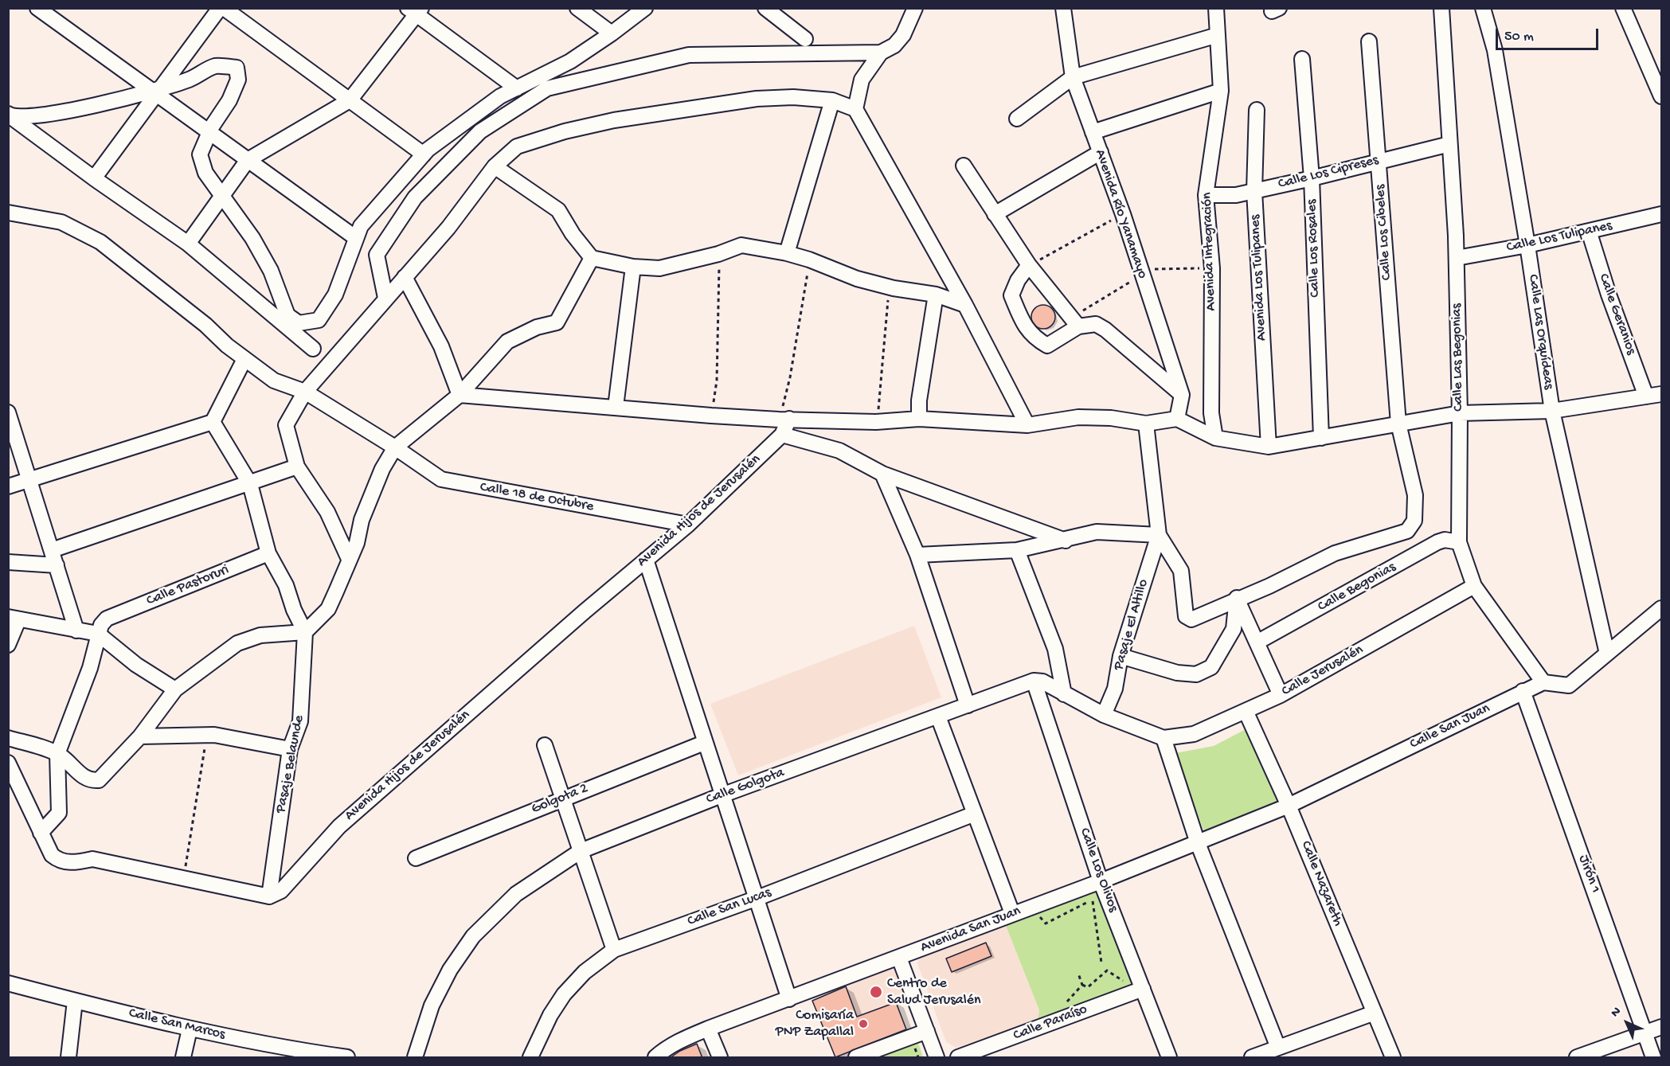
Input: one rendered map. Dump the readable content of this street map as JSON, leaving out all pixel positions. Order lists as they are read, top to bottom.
{
  "streets": {
    "street": [
      "Calle Los Cipreses",
      "Avenida Río Yanamayo",
      "Calle Los Cibeles",
      "Calle Los Tulipanes",
      "Calle Los Rosales",
      "Avenida Integración",
      "Avenida Los Tulipanes",
      "Calle Geranios",
      "Calle Las Orquídeas",
      "Calle Las Begonias",
      "Calle 18 de Octubre",
      "Avenida Hijos de Jerusalén",
      "Calle Pastoruri",
      "Calle Begonias",
      "Pasaje El Altillo",
      "Calle Jerusalén",
      "Calle San Juan",
      "Pasaje Belaunde",
      "Calle Golgota",
      "Golgota 2",
      "Calle Los Olivos",
      "Jirón 1",
      "Calle Nazareth",
      "Calle San Lucas",
      "Avenida San Juan",
      "Calle Paraíso",
      "Calle San Marcos"
    ]
  },
  "crossings": [
    ["Calle Los Cipreses", "Calle Los Cibeles"],
    ["Calle Los Cipreses", "Calle Los Rosales"],
    ["Calle Los Cipreses", "Avenida Integración"],
    ["Calle Los Cipreses", "Avenida Los Tulipanes"],
    ["Calle Los Cipreses", "Calle Las Begonias"],
    ["Calle Los Cibeles", "Pasaje El Altillo"],
    ["Calle Los Tulipanes", "Calle Geranios"],
    ["Calle Los Tulipanes", "Calle Las Orquídeas"],
    ["Calle Los Tulipanes", "Calle Las Begonias"],
    ["Calle Las Begonias", "Calle Begonias"],
    ["Calle Las Begonias", "Calle Jerusalén"],
    ["Calle Las Begonias", "Calle San Juan"],
    ["Calle 18 de Octubre", "Avenida Hijos de Jerusalén"],
    ["Avenida Hijos de Jerusalén", "Pasaje Belaunde"],
    ["Calle Jerusalén", "Calle Nazareth"],
    ["Calle San Juan", "Jirón 1"],
    ["Calle San Juan", "Calle Nazareth"],
    ["Calle San Juan", "Avenida San Juan"],
    ["Calle Golgota", "Calle Los Olivos"],
    ["Calle Los Olivos", "Avenida San Juan"],
    ["Calle Los Olivos", "Calle Paraíso"],
    ["Calle Nazareth", "Avenida San Juan"]
  ],
  "places": ["Centro de Salud Jerusalén", "Comisaría PNP Zapallal"],
  "scale_bar": "50 m",
  "north": "top left"
}
